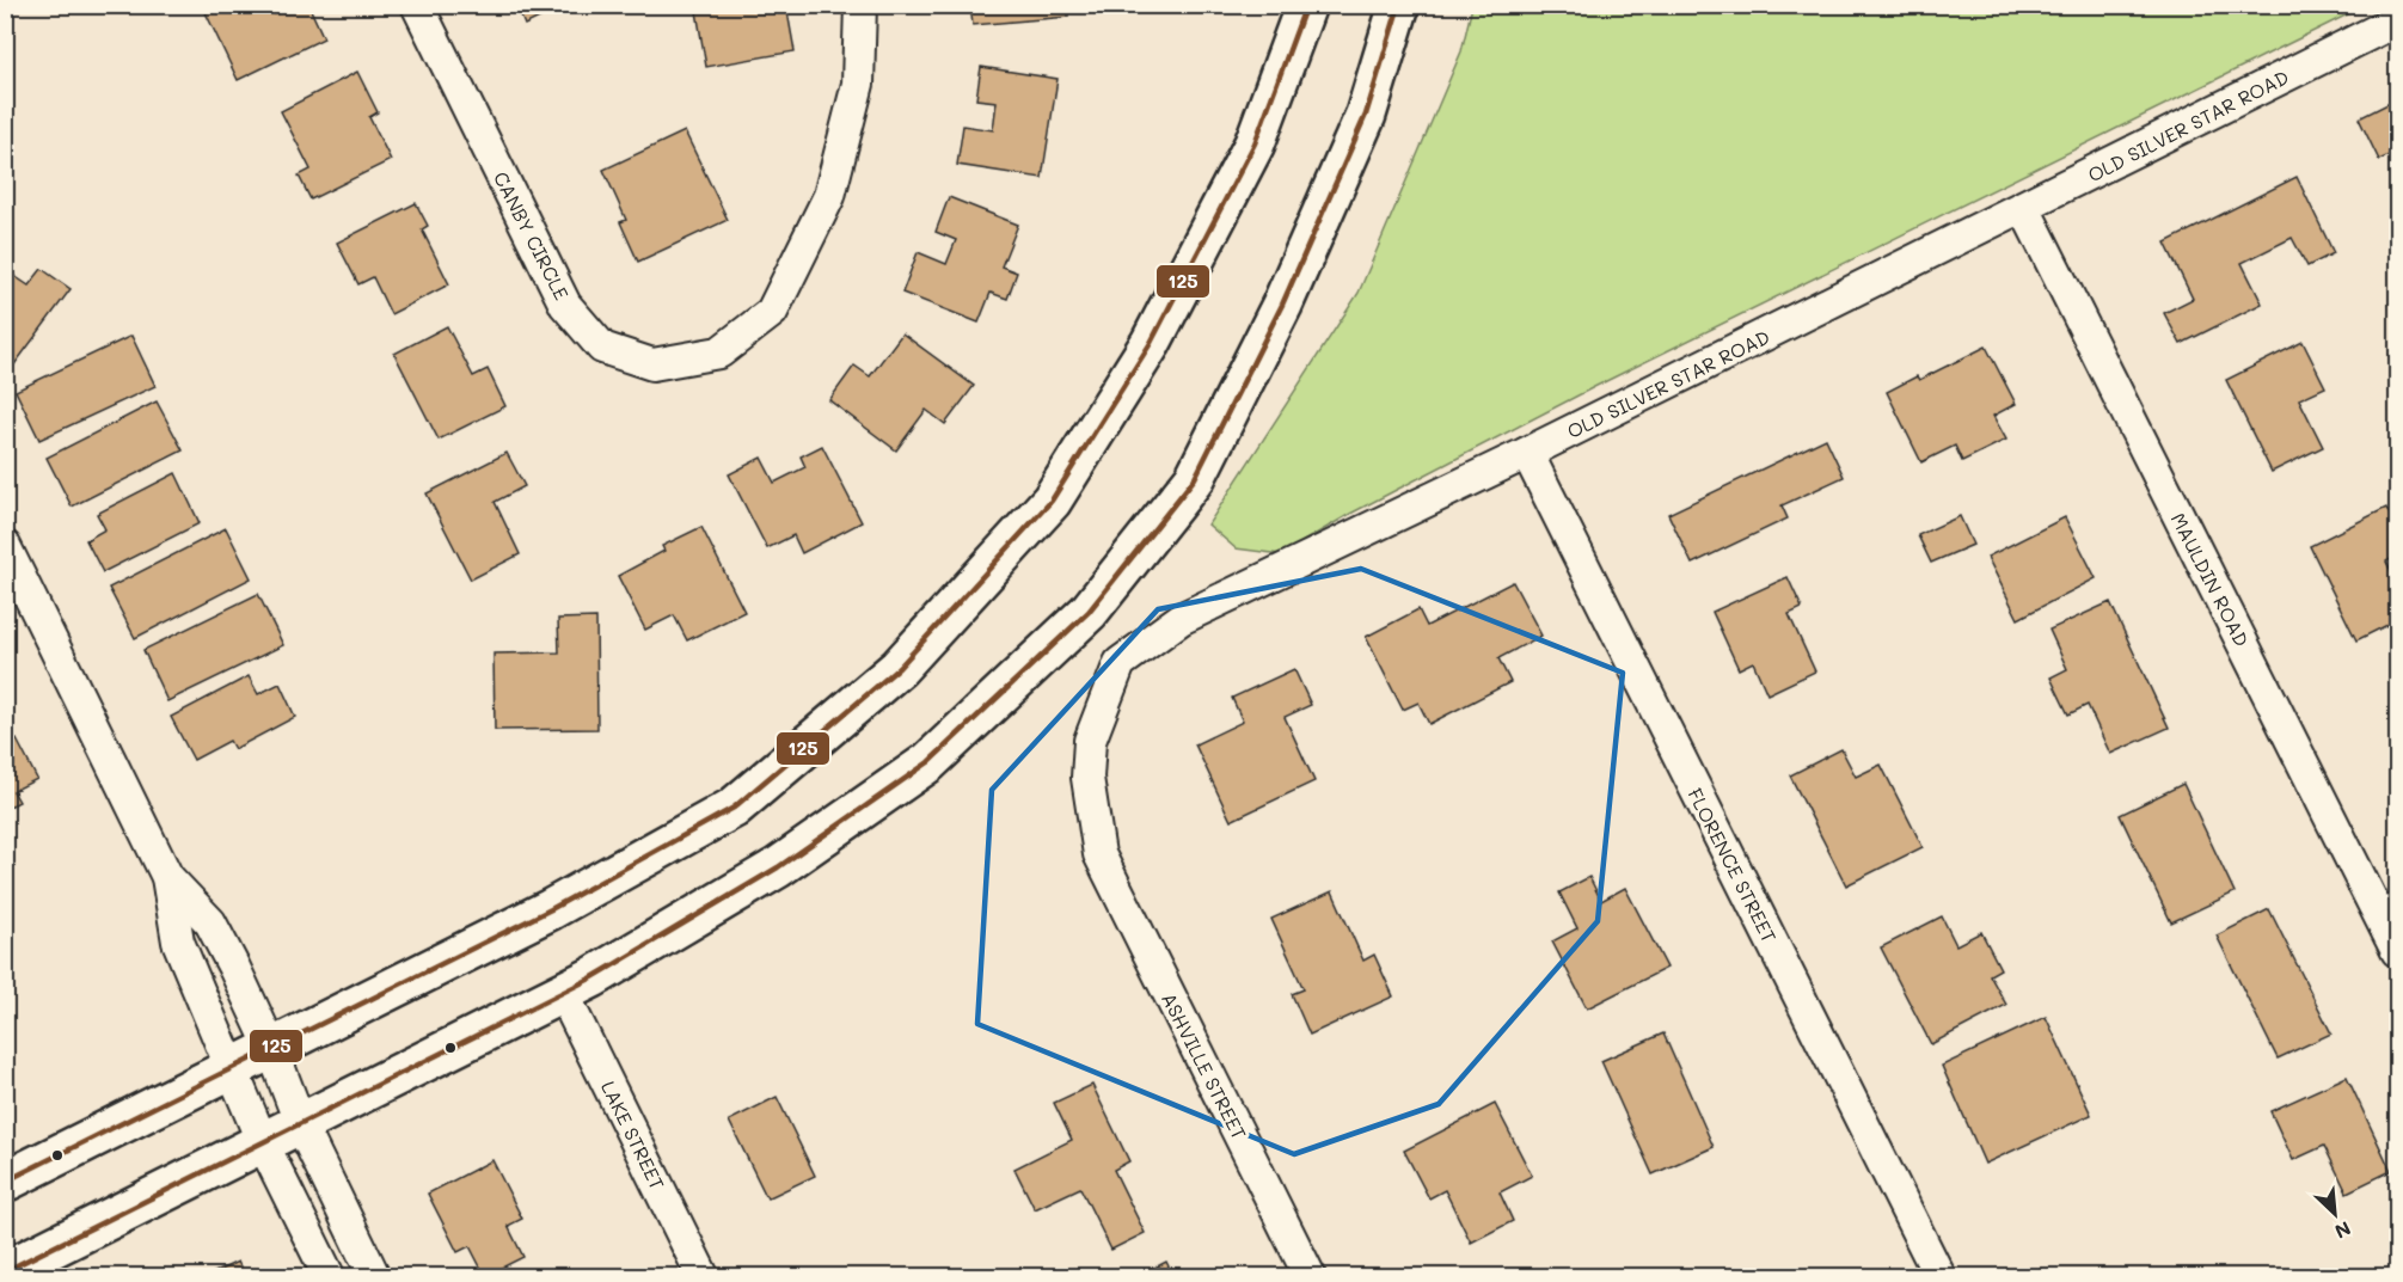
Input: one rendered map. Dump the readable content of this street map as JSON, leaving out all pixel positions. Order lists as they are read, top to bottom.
{
  "streets": {
    "street": [
      "OLD SILVER STAR ROAD",
      "CANBY CIRCLE",
      "MAULDIN ROAD",
      "FLORENCE STREET",
      "ASHVILLE STREET",
      "LAKE STREET"
    ]
  },
  "crossings": [
    ["OLD SILVER STAR ROAD", "MAULDIN ROAD"],
    ["OLD SILVER STAR ROAD", "FLORENCE STREET"],
    ["OLD SILVER STAR ROAD", "ASHVILLE STREET"]
  ],
  "lines": ["transit line 125"],
  "north": "bottom right"
}
